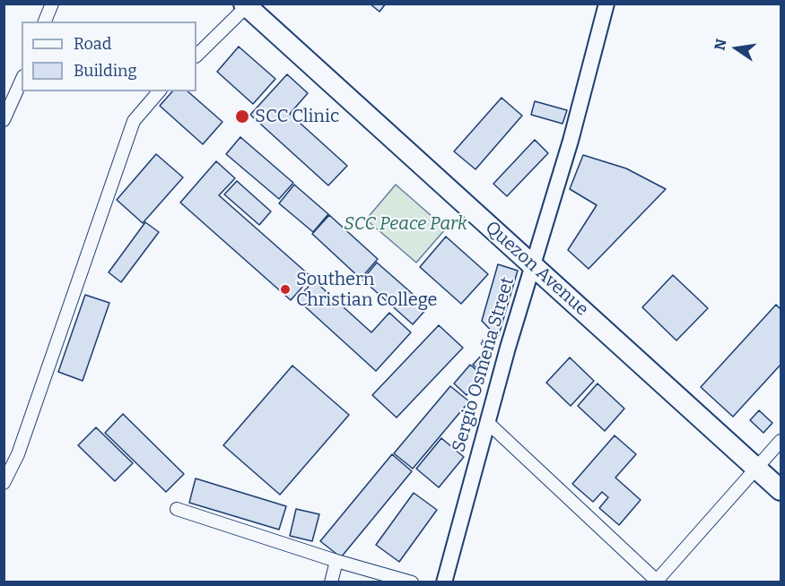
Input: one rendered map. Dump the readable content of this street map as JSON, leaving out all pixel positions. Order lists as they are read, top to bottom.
{
  "streets": {
    "main road": ["Quezon Avenue"],
    "street": ["Sergio Osmeña Street"]
  },
  "crossings": [
    ["Quezon Avenue", "Sergio Osmeña Street"]
  ],
  "parks": ["SCC Peace Park"],
  "places": ["SCC Clinic", "Southern Christian College"],
  "legend": ["Road", "Building"],
  "north": "left"
}
